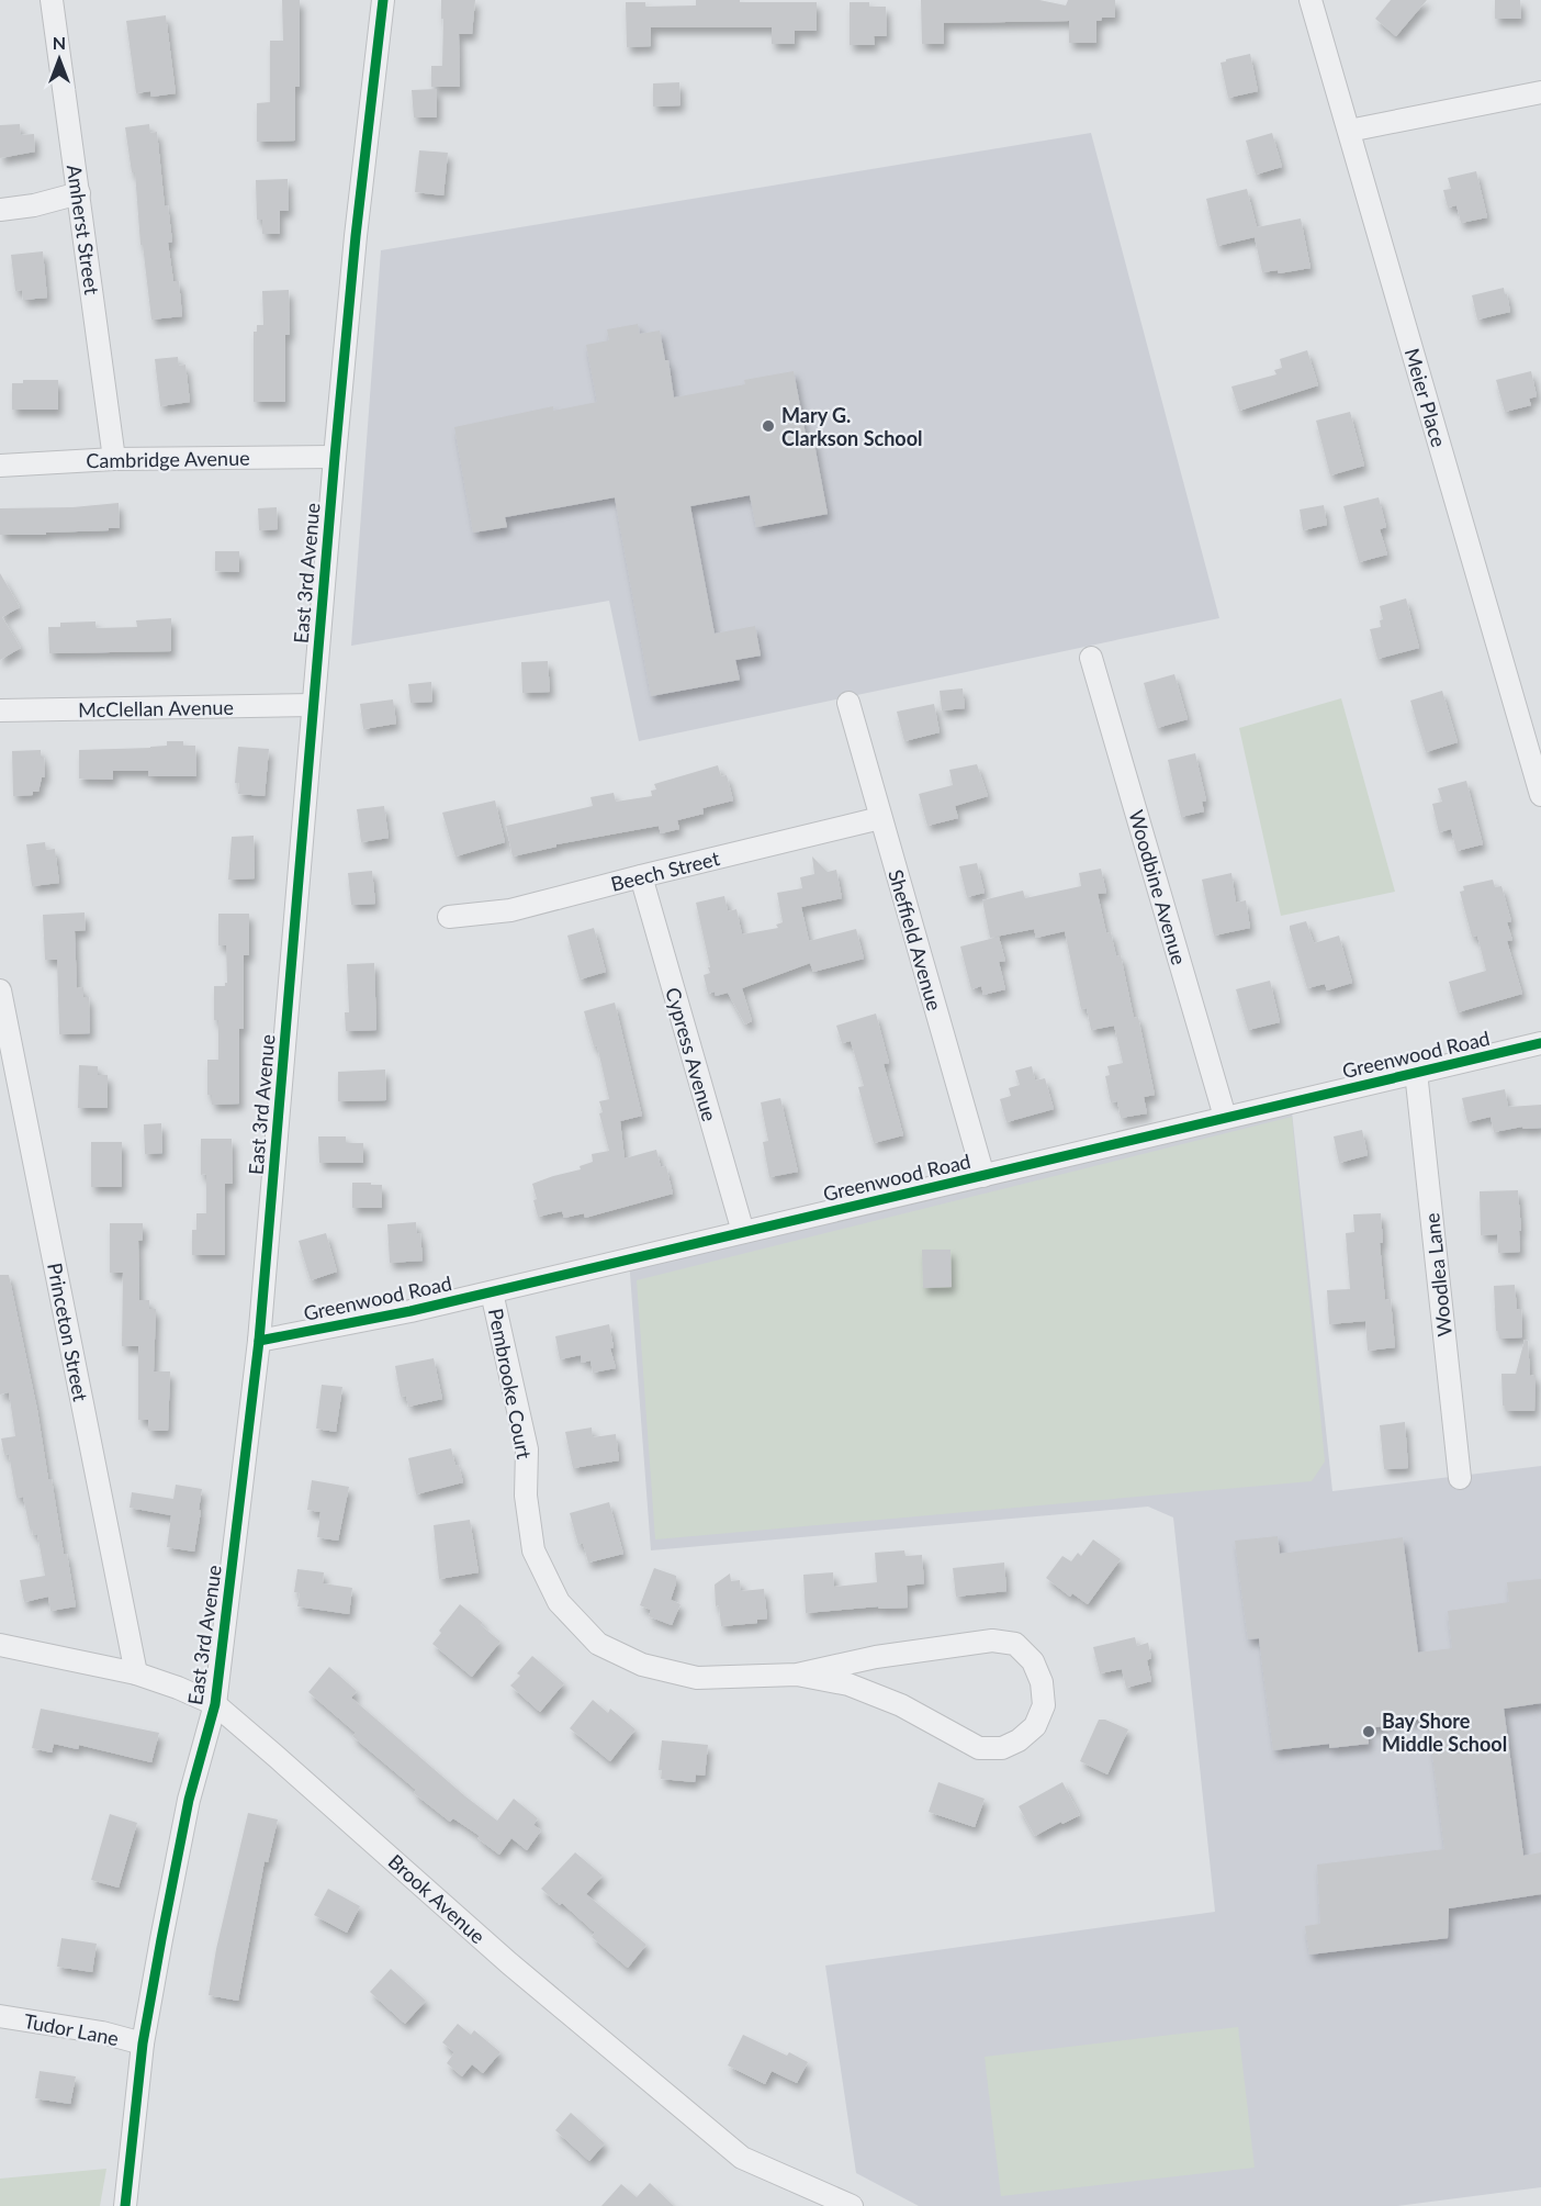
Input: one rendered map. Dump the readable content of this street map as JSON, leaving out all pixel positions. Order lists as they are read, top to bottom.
{
  "streets": {
    "street": [
      "Amherst Street",
      "Meier Place",
      "Cambridge Avenue",
      "East 3rd Avenue",
      "McClellan Avenue",
      "Beech Street",
      "Woodbine Avenue",
      "Sheffield Avenue",
      "Cypress Avenue",
      "Greenwood Road",
      "Woodlea Lane",
      "Princeton Street",
      "Pembrooke Court",
      "Brook Avenue",
      "Tudor Lane"
    ]
  },
  "crossings": [
    ["Amherst Street", "Cambridge Avenue"],
    ["Cambridge Avenue", "East 3rd Avenue"],
    ["East 3rd Avenue", "McClellan Avenue"],
    ["East 3rd Avenue", "Greenwood Road"],
    ["East 3rd Avenue", "Brook Avenue"],
    ["East 3rd Avenue", "Tudor Lane"],
    ["Beech Street", "Sheffield Avenue"],
    ["Beech Street", "Cypress Avenue"],
    ["Woodbine Avenue", "Greenwood Road"],
    ["Sheffield Avenue", "Greenwood Road"],
    ["Cypress Avenue", "Greenwood Road"],
    ["Greenwood Road", "Woodlea Lane"],
    ["Greenwood Road", "Pembrooke Court"],
    ["Princeton Street", "Brook Avenue"]
  ],
  "places": ["Mary G. Clarkson School", "Bay Shore Middle School"],
  "north": "top"
}
